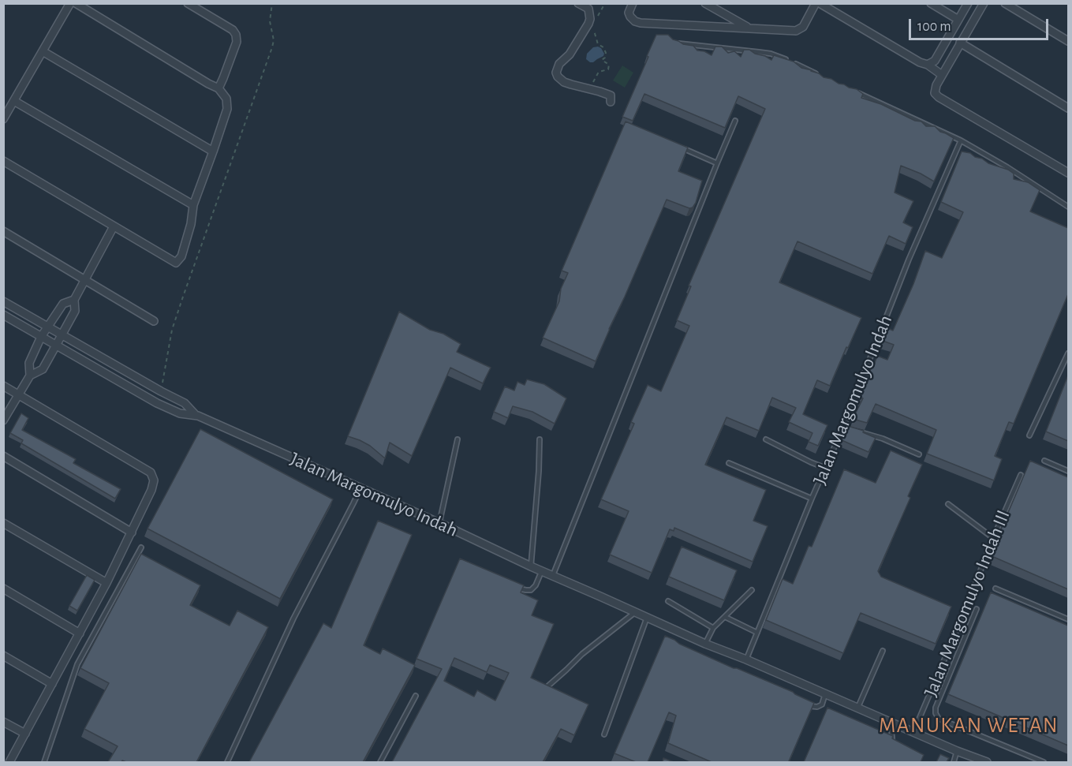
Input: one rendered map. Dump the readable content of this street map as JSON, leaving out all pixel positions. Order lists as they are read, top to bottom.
{
  "streets": {
    "street": ["Jalan Margomulyo Indah"],
    "lane": ["Jalan Margomulyo Indah III"]
  },
  "crossings": [
    ["Jalan Margomulyo Indah", "Jalan Margomulyo Indah III"]
  ],
  "districts": ["MANUKAN WETAN"],
  "scale_bar": "100 m"
}
